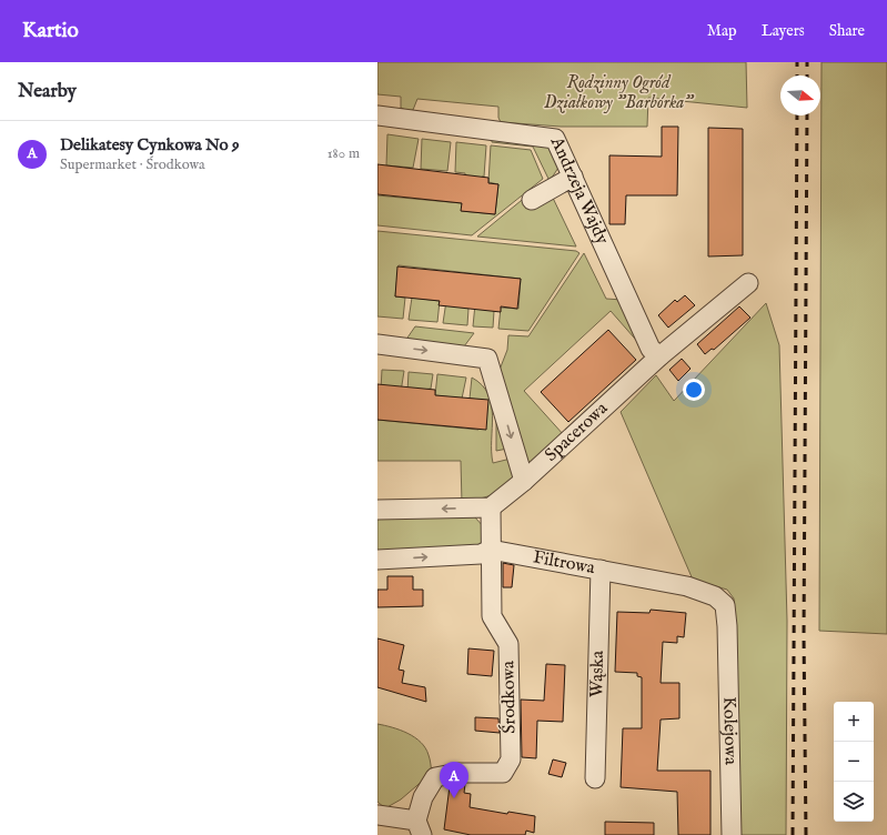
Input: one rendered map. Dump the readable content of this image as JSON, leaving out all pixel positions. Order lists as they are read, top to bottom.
{
  "streets": {
    "street": [
      "Andrzeja Wajdy",
      "Spacerowa",
      "Filtrowa",
      "Wąska",
      "Środkowa",
      "Kolejowa"
    ]
  },
  "crossings": [
    ["Andrzeja Wajdy", "Spacerowa"],
    ["Spacerowa", "Środkowa"],
    ["Filtrowa", "Wąska"],
    ["Filtrowa", "Środkowa"],
    ["Filtrowa", "Kolejowa"]
  ],
  "parks": ["Rodzinny Ogród Działkowy \"Barbórka\""],
  "north": "right",
  "page": {
    "header": "Kartio",
    "nav": ["Map", "Layers", "Share"],
    "heading": "Nearby",
    "list": [
      {
        "mark": "A",
        "name": "Delikatesy Cynkowa No 9",
        "note": "Supermarket · Środkowa",
        "value": "180 m"
      }
    ],
    "map_buttons": ["+", "−"],
    "pins": "A"
  }
}
